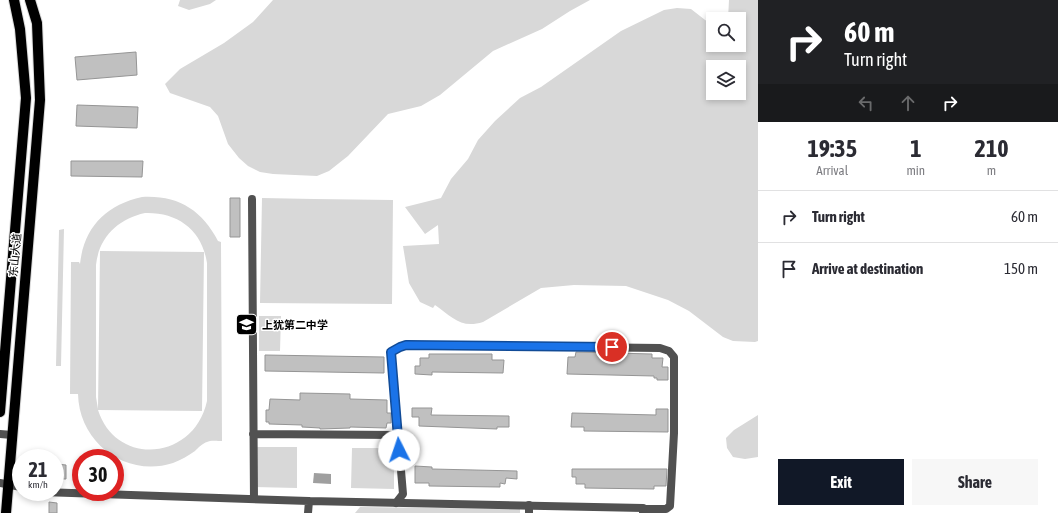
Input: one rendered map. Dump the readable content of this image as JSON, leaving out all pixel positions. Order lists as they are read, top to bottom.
{
  "streets": {
    "main road": ["东山大道"]
  },
  "places": {
    "school or university": ["上犹第二中学"]
  },
  "page": {
    "turn": ["60 m", "Turn right"],
    "eta": [
      "19:35",
      "Arrival",
      "1",
      "min",
      "210",
      "m"
    ],
    "list": [
      {
        "name": "Turn right",
        "value": "60 m"
      },
      {
        "name": "Arrive at destination",
        "value": "150 m"
      }
    ],
    "speed": "21 km/h",
    "limit": "30",
    "buttons": ["Exit", "Share"]
  }
}
